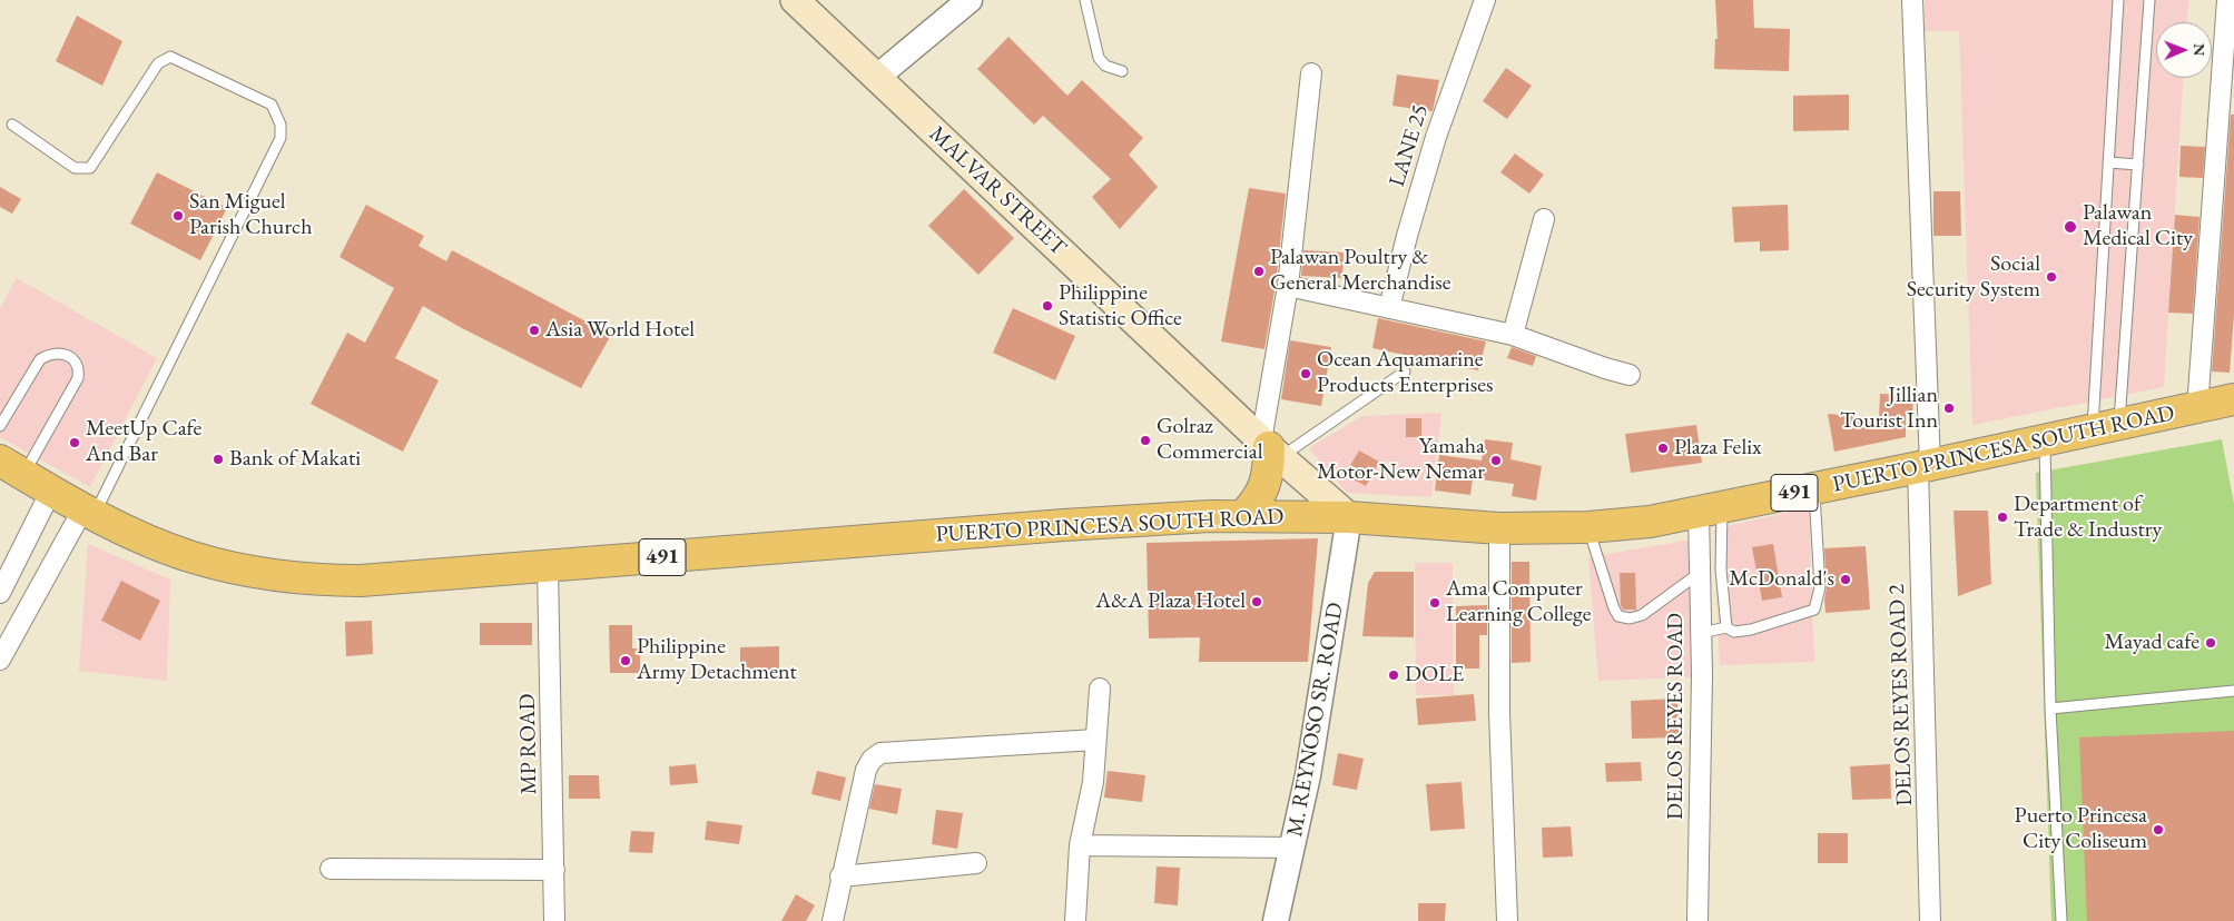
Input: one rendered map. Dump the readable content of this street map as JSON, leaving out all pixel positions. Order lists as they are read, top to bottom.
{
  "streets": {
    "main road": ["MALVAR STREET", "PUERTO PRINCESA SOUTH ROAD", "491"],
    "street": [
      "LANE 25",
      "DELOS REYES ROAD 2",
      "DELOS REYES ROAD",
      "M. REYNOSO SR. ROAD",
      "MP ROAD"
    ]
  },
  "crossings": [
    ["MALVAR STREET", "PUERTO PRINCESA SOUTH ROAD"],
    ["MALVAR STREET", "M. REYNOSO SR. ROAD"],
    ["PUERTO PRINCESA SOUTH ROAD", "DELOS REYES ROAD 2"],
    ["PUERTO PRINCESA SOUTH ROAD", "DELOS REYES ROAD"],
    ["PUERTO PRINCESA SOUTH ROAD", "M. REYNOSO SR. ROAD"],
    ["PUERTO PRINCESA SOUTH ROAD", "MP ROAD"]
  ],
  "places": [
    "San Miguel Parish Church",
    "Palawan Medical City",
    "Palawan Poultry & General Merchandise",
    "Social Security System",
    "Philippine Statistic Office",
    "Asia World Hotel",
    "Ocean Aquamarine Products Enterprises",
    "Jillian Tourist Inn",
    "Golraz Commercial",
    "MeetUp Cafe And Bar",
    "Plaza Felix",
    "Bank of Makati",
    "Yamaha Motor-New Nemar",
    "Department of Trade & Industry",
    "McDonald's",
    "A&A Plaza Hotel",
    "Ama Computer Learning College",
    "Mayad cafe",
    "Philippine Army Detachment",
    "DOLE",
    "Puerto Princesa City Coliseum"
  ],
  "north": "right"
}
